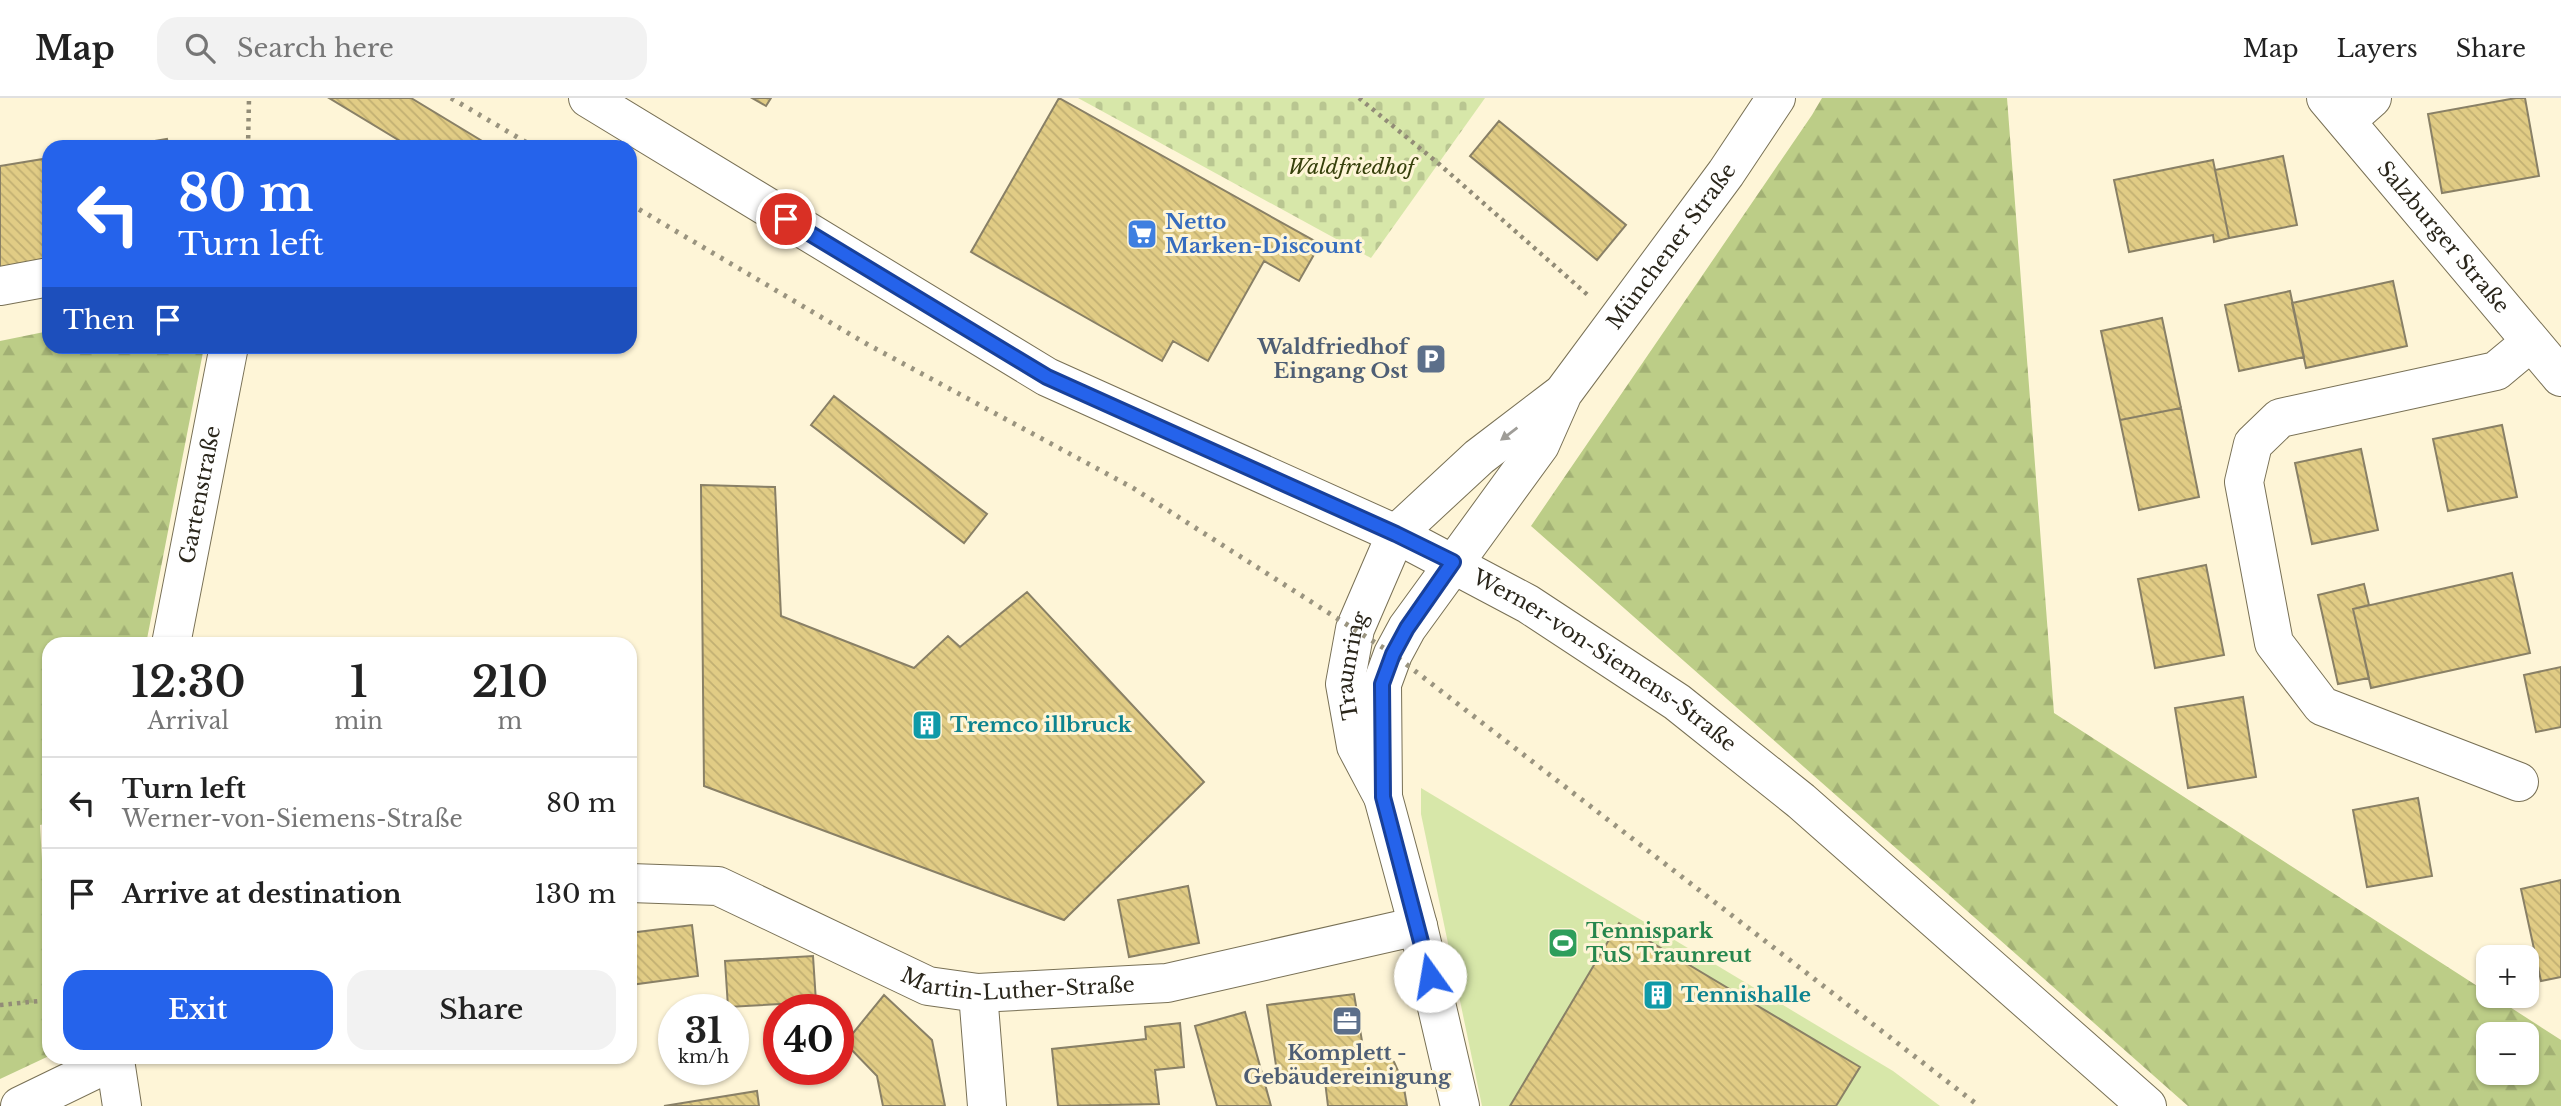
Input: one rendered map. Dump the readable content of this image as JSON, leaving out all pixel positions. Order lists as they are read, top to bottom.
{
  "streets": {
    "street": [
      "Salzburger Straße",
      "Münchener Straße",
      "Gartenstraße",
      "Werner-von-Siemens-Straße",
      "Traunring",
      "Martin-Luther-Straße"
    ]
  },
  "crossings": [
    ["Münchener Straße", "Werner-von-Siemens-Straße"],
    ["Münchener Straße", "Traunring"],
    ["Werner-von-Siemens-Straße", "Traunring"],
    ["Traunring", "Martin-Luther-Straße"]
  ],
  "parks": ["Waldfriedhof"],
  "places": {
    "supermarket": ["Netto Marken-Discount"],
    "parking": ["Waldfriedhof Eingang Ost"],
    "building": ["Tremco illbruck", "Tennishalle"],
    "sports": ["Tennispark TuS Traunreut"],
    "office": ["Komplett - Gebäudereinigung"]
  },
  "page": {
    "header": "Map",
    "search": "Search here",
    "nav": ["Map", "Layers", "Share"],
    "turn": ["80 m", "Turn left"],
    "then": "Then",
    "eta": [
      "12:30",
      "Arrival",
      "1",
      "min",
      "210",
      "m"
    ],
    "list": [
      {
        "name": "Turn left",
        "note": "Werner-von-Siemens-Straße",
        "value": "80 m"
      },
      {
        "name": "Arrive at destination",
        "value": "130 m"
      }
    ],
    "map_buttons": ["+", "−"],
    "buttons": ["Exit", "Share"],
    "speed": "31 km/h",
    "limit": "40"
  }
}
